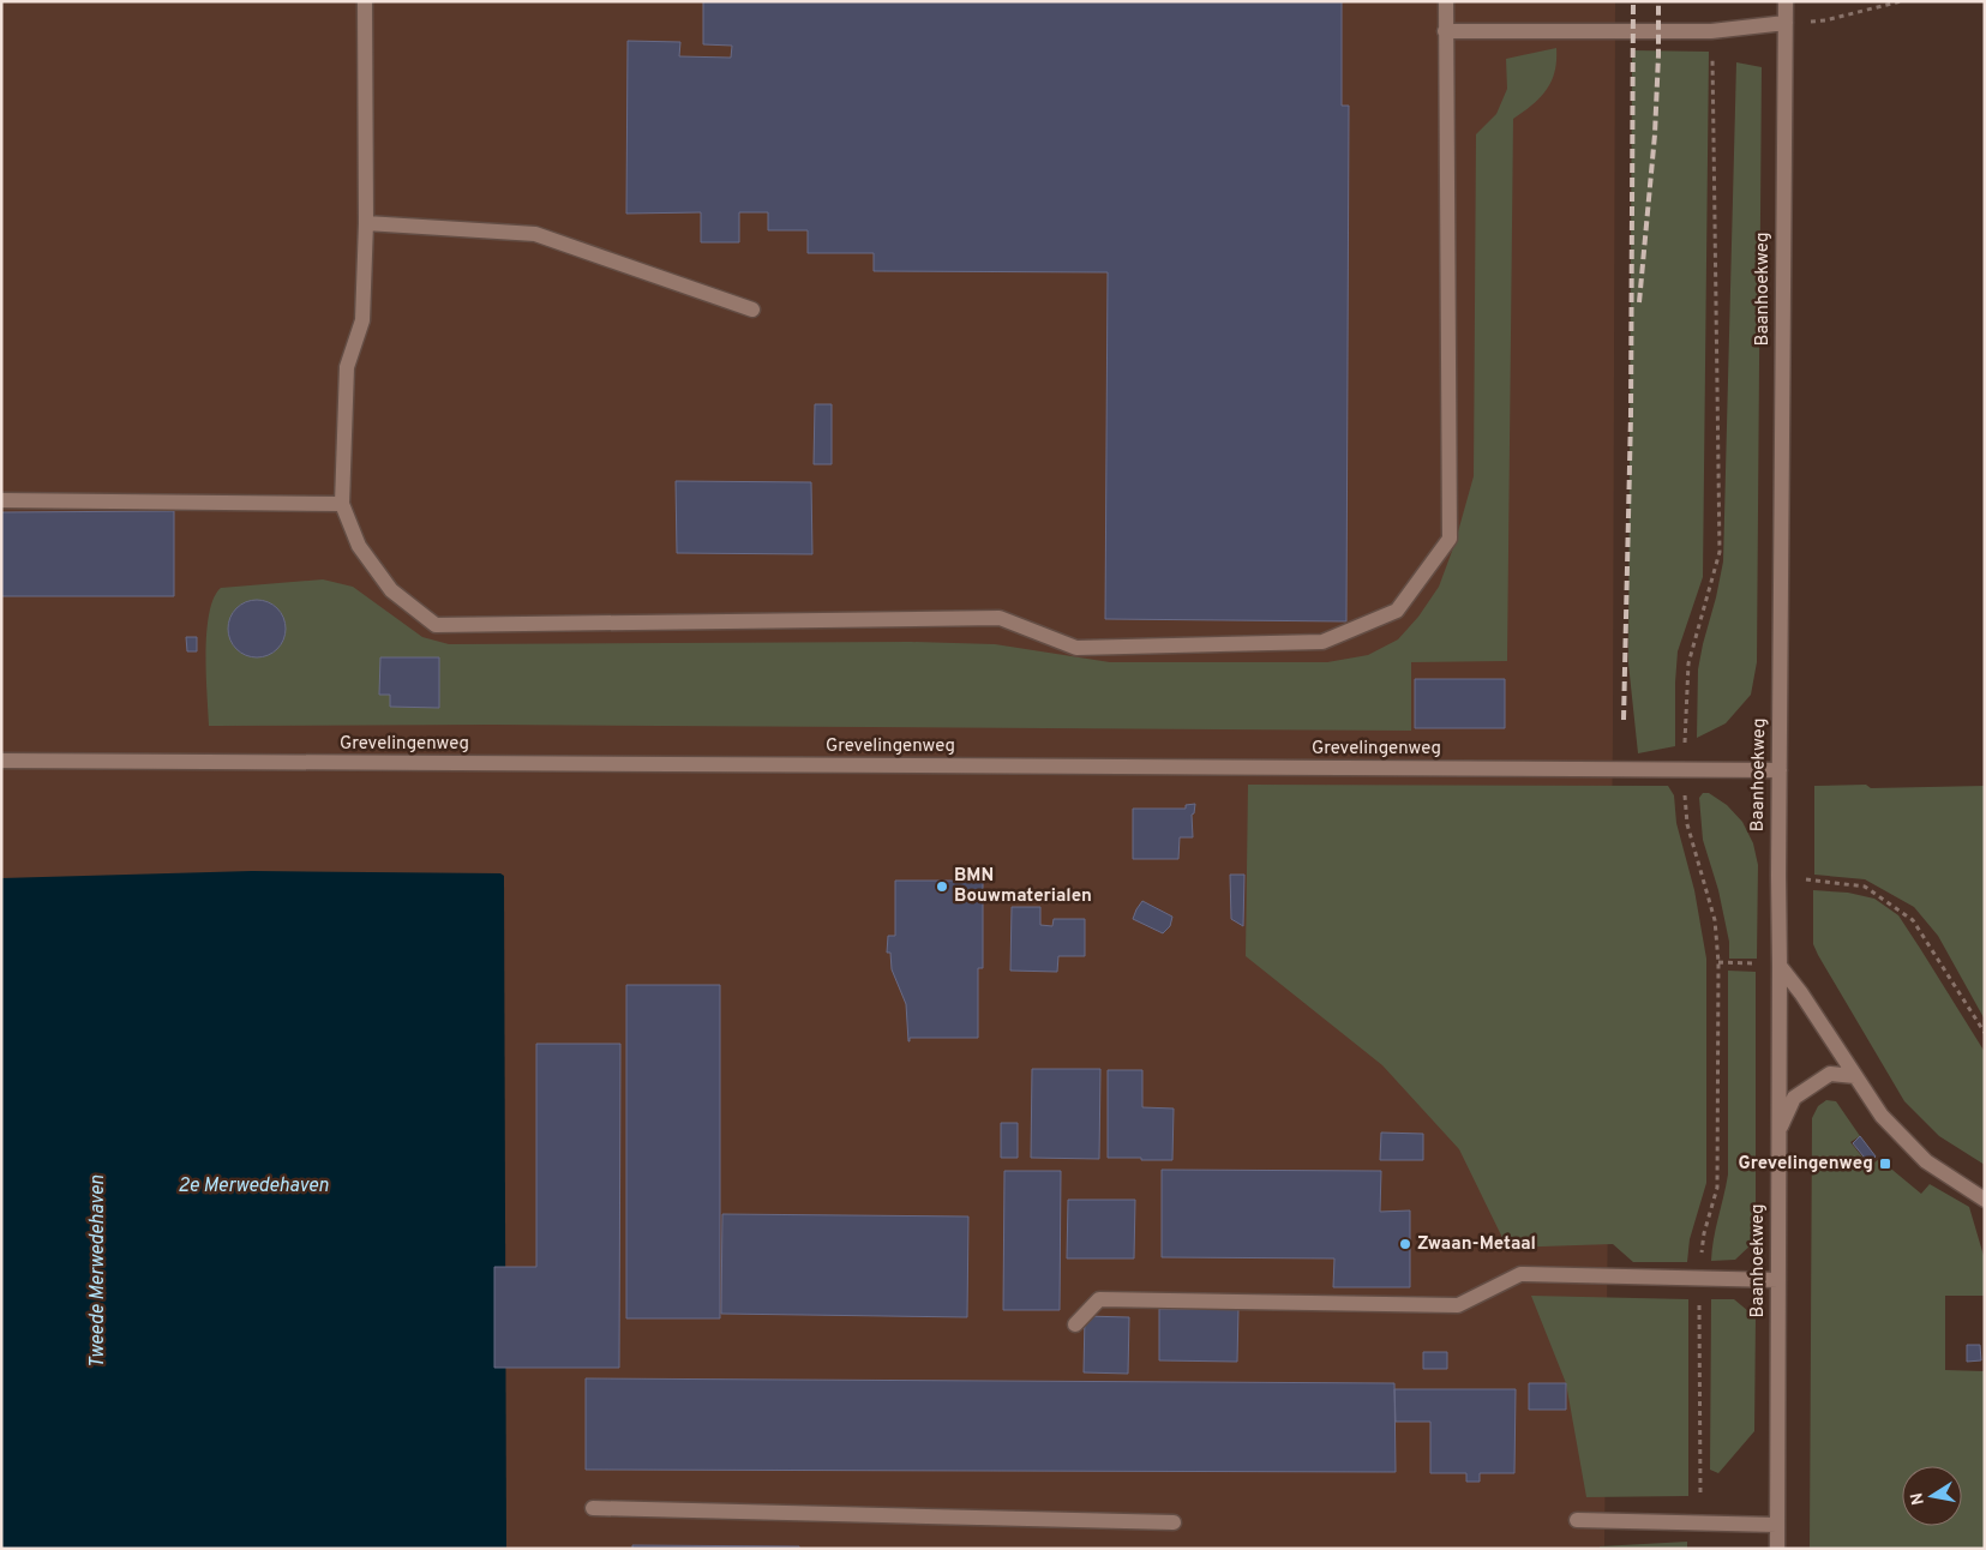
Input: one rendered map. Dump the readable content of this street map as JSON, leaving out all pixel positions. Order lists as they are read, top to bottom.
{
  "streets": {
    "street": ["Baanhoekweg", "Grevelingenweg"]
  },
  "crossings": [
    ["Baanhoekweg", "Grevelingenweg"]
  ],
  "water": ["2e Merwedehaven", "Tweede Merwedehaven"],
  "places": {
    "other": ["BMN Bouwmaterialen", "Zwaan-Metaal"],
    "transit": ["Grevelingenweg"]
  },
  "north": "left"
}
